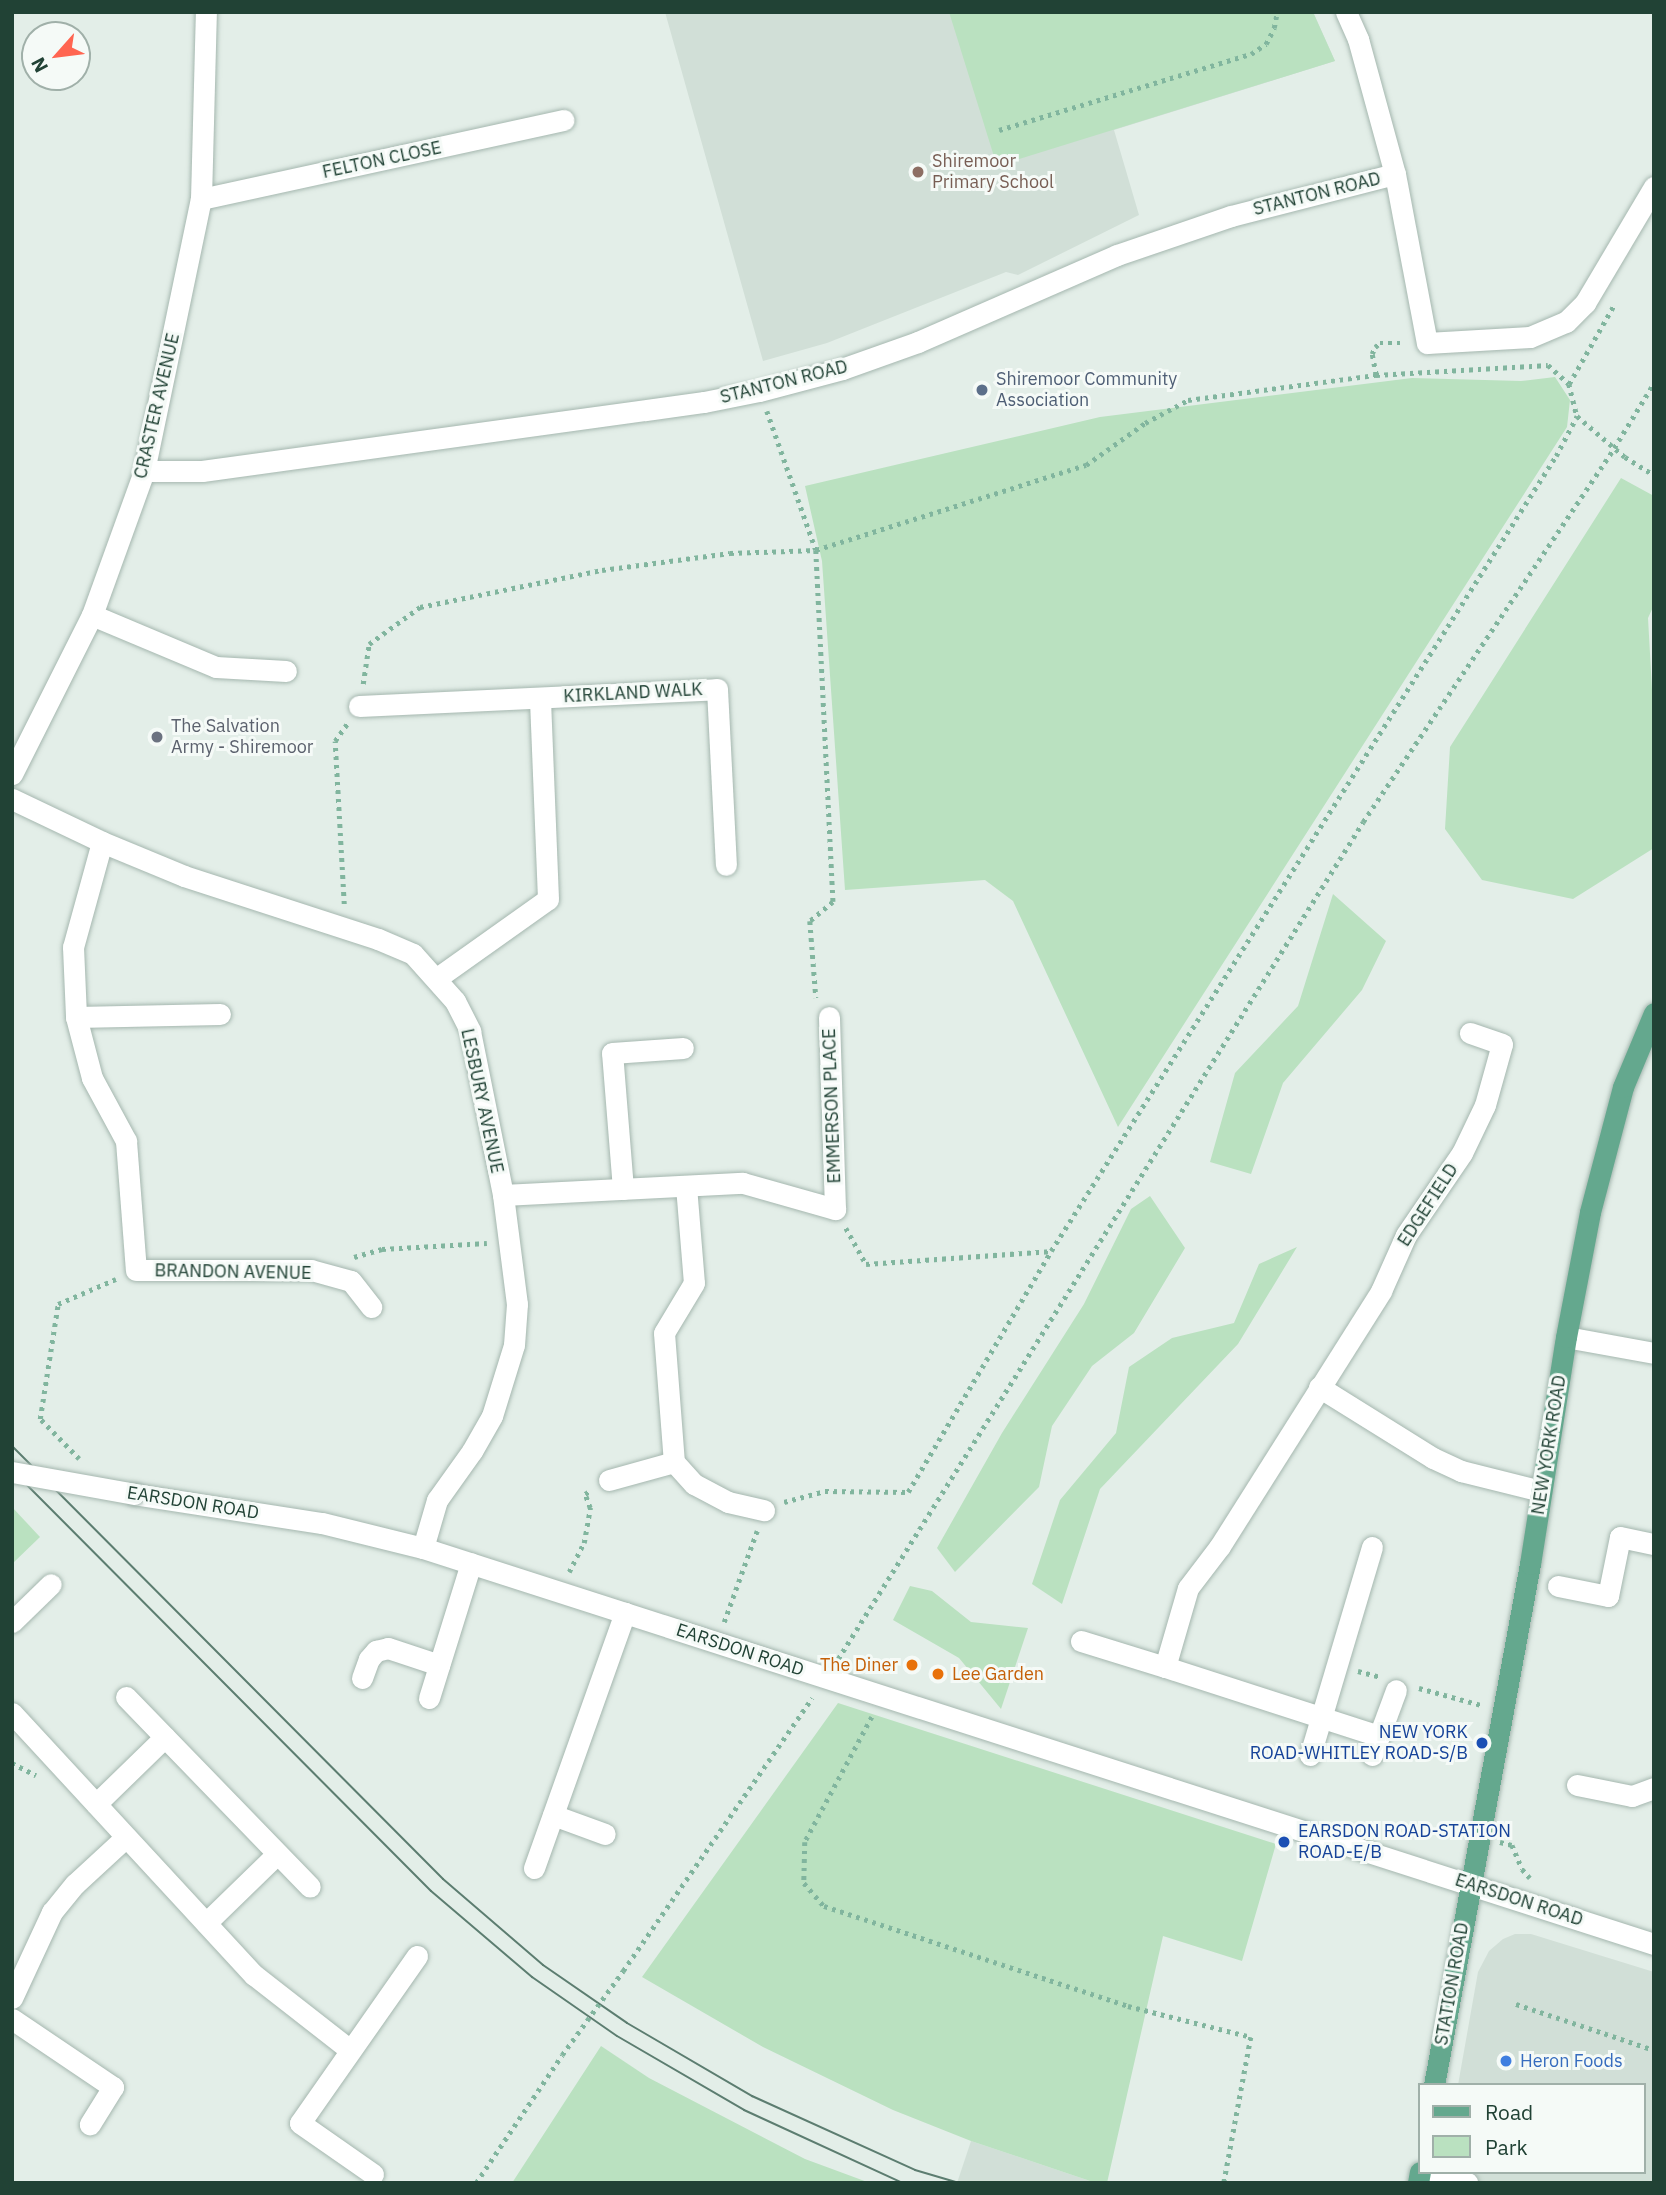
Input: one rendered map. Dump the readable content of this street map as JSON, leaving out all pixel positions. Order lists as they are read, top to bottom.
{
  "streets": {
    "main road": ["NEW YORK ROAD", "STATION ROAD"],
    "street": [
      "FELTON CLOSE",
      "STANTON ROAD",
      "CRASTER AVENUE",
      "KIRKLAND WALK",
      "LESBURY AVENUE",
      "EMMERSON PLACE",
      "EDGEFIELD",
      "BRANDON AVENUE",
      "EARSDON ROAD"
    ]
  },
  "crossings": [
    ["FELTON CLOSE", "CRASTER AVENUE"],
    ["STANTON ROAD", "CRASTER AVENUE"],
    ["KIRKLAND WALK", "LESBURY AVENUE"],
    ["LESBURY AVENUE", "EMMERSON PLACE"],
    ["LESBURY AVENUE", "BRANDON AVENUE"],
    ["LESBURY AVENUE", "EARSDON ROAD"],
    ["NEW YORK ROAD", "EARSDON ROAD"],
    ["NEW YORK ROAD", "STATION ROAD"],
    ["EARSDON ROAD", "STATION ROAD"]
  ],
  "places": [
    "Shiremoor Primary School",
    "Shiremoor Community Association",
    "The Salvation Army - Shiremoor",
    "The Diner",
    "Lee Garden",
    "NEW YORK ROAD-WHITLEY ROAD-S/B",
    "EARSDON ROAD-STATION ROAD-E/B",
    "Heron Foods"
  ],
  "legend": ["Road", "Park"],
  "north": "bottom left"
}
